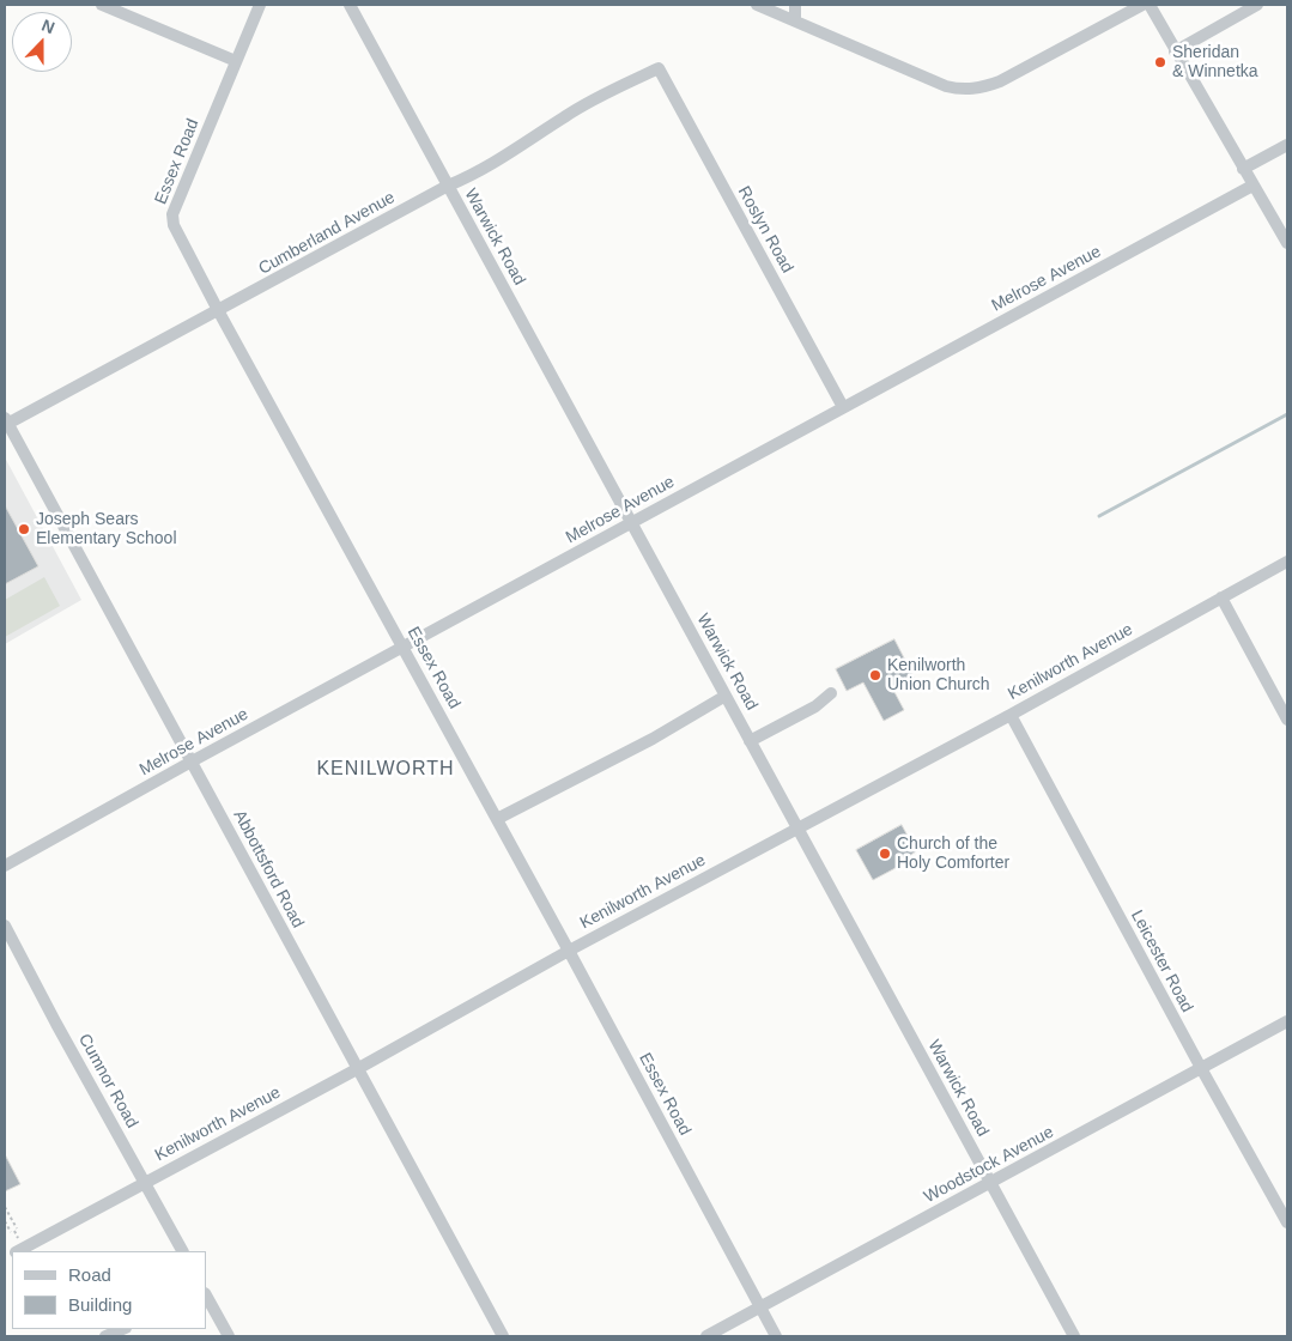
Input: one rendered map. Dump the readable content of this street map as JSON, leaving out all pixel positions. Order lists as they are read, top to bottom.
{
  "streets": {
    "street": [
      "Essex Road",
      "Roslyn Road",
      "Cumberland Avenue",
      "Warwick Road",
      "Melrose Avenue",
      "Kenilworth Avenue",
      "Abbottsford Road",
      "Leicester Road",
      "Cumnor Road",
      "Woodstock Avenue"
    ]
  },
  "crossings": [
    ["Essex Road", "Cumberland Avenue"],
    ["Essex Road", "Melrose Avenue"],
    ["Essex Road", "Kenilworth Avenue"],
    ["Essex Road", "Woodstock Avenue"],
    ["Roslyn Road", "Cumberland Avenue"],
    ["Roslyn Road", "Melrose Avenue"],
    ["Cumberland Avenue", "Warwick Road"],
    ["Cumberland Avenue", "Abbottsford Road"],
    ["Warwick Road", "Melrose Avenue"],
    ["Warwick Road", "Kenilworth Avenue"],
    ["Warwick Road", "Woodstock Avenue"],
    ["Melrose Avenue", "Abbottsford Road"],
    ["Kenilworth Avenue", "Abbottsford Road"],
    ["Kenilworth Avenue", "Leicester Road"],
    ["Kenilworth Avenue", "Cumnor Road"],
    ["Leicester Road", "Woodstock Avenue"]
  ],
  "districts": ["KENILWORTH"],
  "places": [
    "Sheridan & Winnetka",
    "Joseph Sears Elementary School",
    "Kenilworth Union Church",
    "Church of the Holy Comforter"
  ],
  "legend": ["Road", "Building"],
  "north": "top"
}
